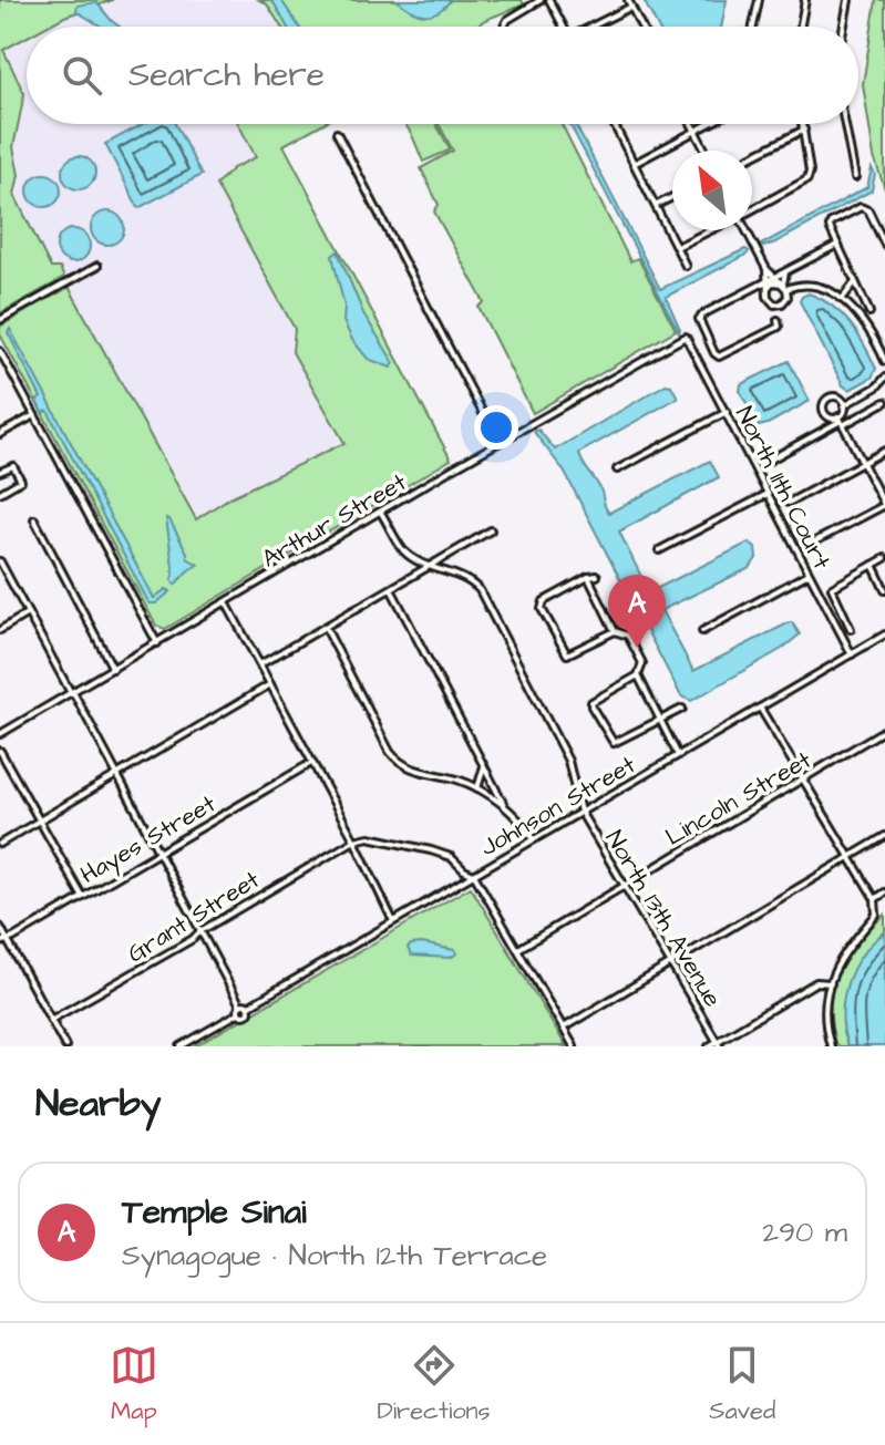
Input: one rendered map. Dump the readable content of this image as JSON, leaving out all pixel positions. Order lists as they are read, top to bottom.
{
  "streets": {
    "street": [
      "North 11th Court",
      "Arthur Street",
      "Lincoln Street",
      "Johnson Street",
      "Hayes Street",
      "Grant Street",
      "North 13th Avenue"
    ]
  },
  "crossings": [
    ["North 11th Court", "Arthur Street"],
    ["North 11th Court", "Johnson Street"],
    ["Arthur Street", "North 13th Avenue"],
    ["Lincoln Street", "North 13th Avenue"],
    ["Johnson Street", "North 13th Avenue"]
  ],
  "north": "top left",
  "page": {
    "search": "Search here",
    "pins": "A",
    "heading": "Nearby",
    "list": [
      {
        "mark": "A",
        "name": "Temple Sinai",
        "note": "Synagogue · North 12th Terrace",
        "value": "290 m"
      }
    ],
    "nav": ["Map", "Directions", "Saved"]
  }
}
